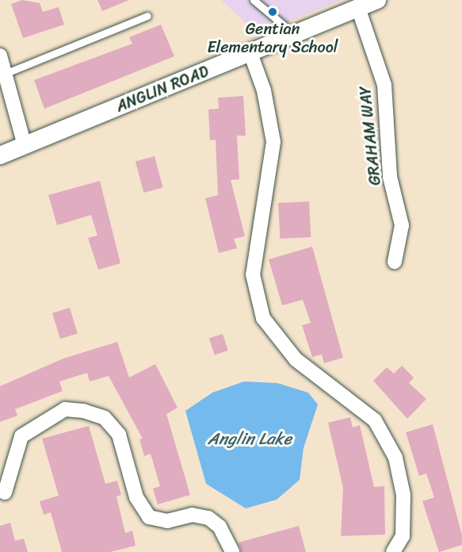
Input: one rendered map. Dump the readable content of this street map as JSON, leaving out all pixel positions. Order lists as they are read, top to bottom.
{
  "streets": {
    "street": ["ANGLIN ROAD", "GRAHAM WAY"]
  },
  "crossings": [
    ["ANGLIN ROAD", "GRAHAM WAY"]
  ],
  "water": ["Anglin Lake"],
  "places": ["Gentian Elementary School"]
}
